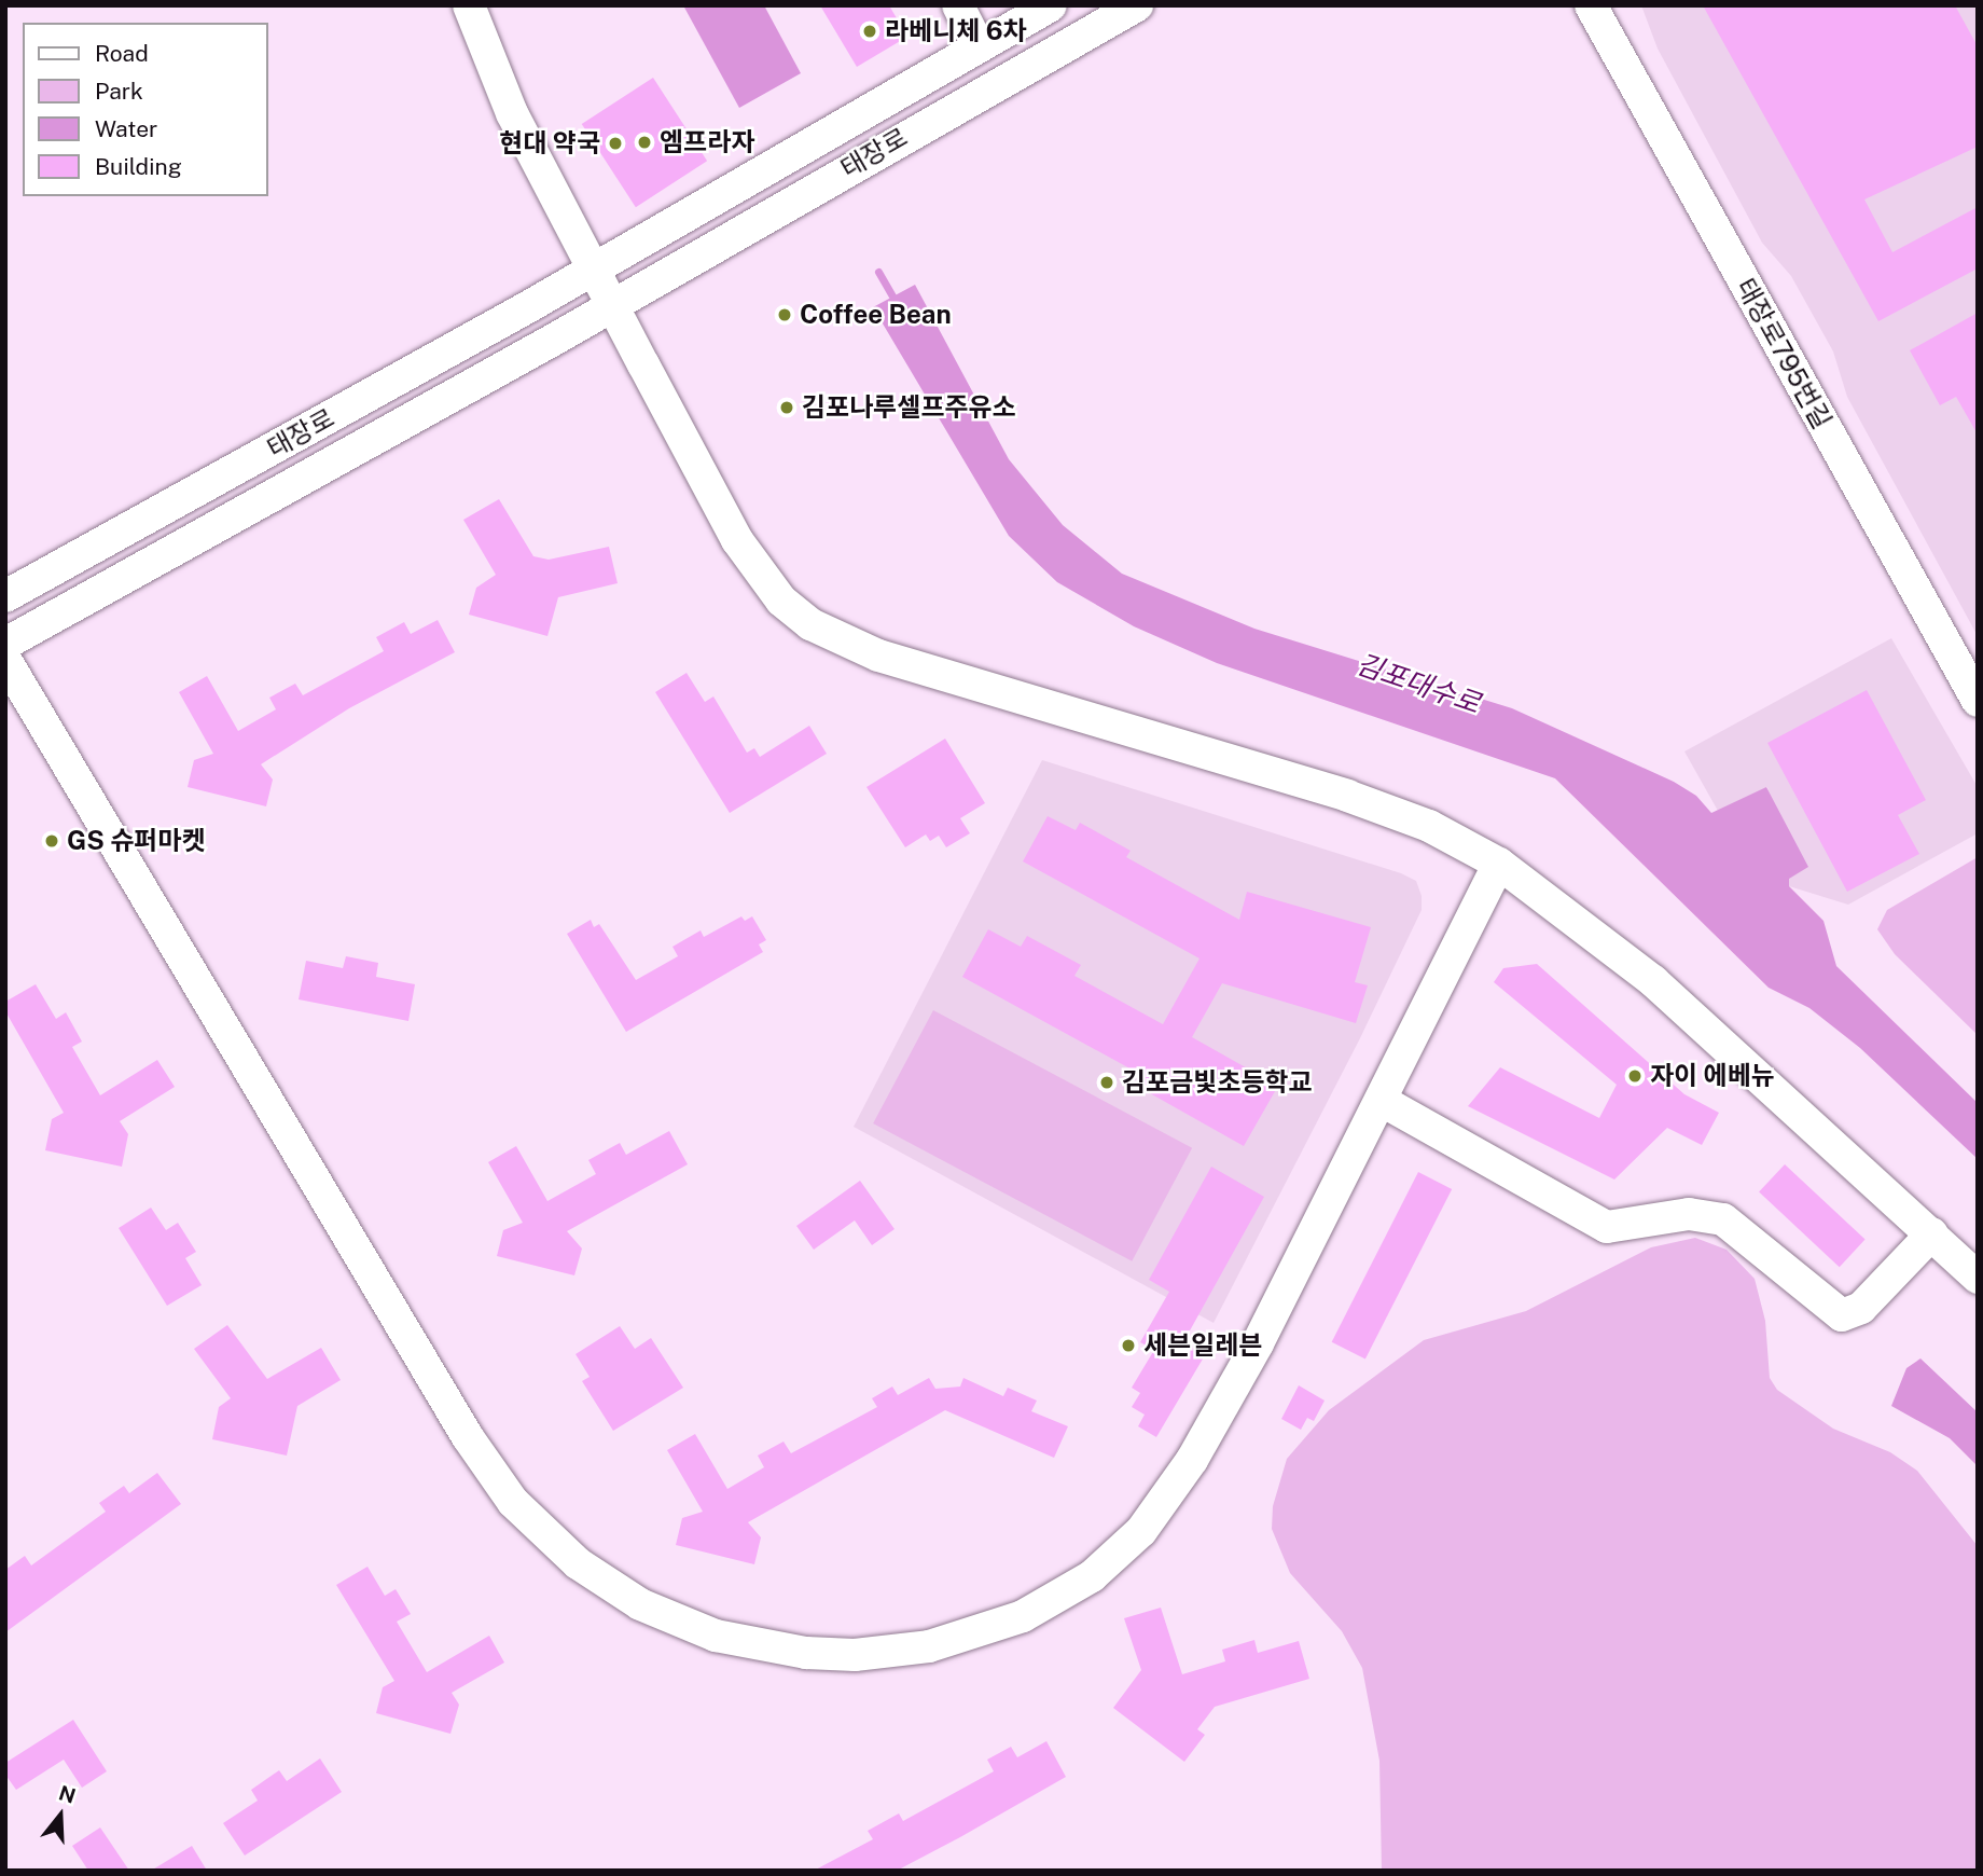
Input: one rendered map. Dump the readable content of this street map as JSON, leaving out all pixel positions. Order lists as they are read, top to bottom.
{
  "streets": {
    "street": ["태장로", "태장로795번길"]
  },
  "water": ["김포대수로"],
  "places": [
    "라베니체 6차",
    "엠프라자",
    "현대 약국",
    "Coffee Bean",
    "김포나루셀프주유소",
    "GS 슈퍼마켓",
    "자이 에베뉴",
    "김포금빛초등학교",
    "세븐일레븐"
  ],
  "legend": [
    "Road",
    "Park",
    "Water",
    "Building"
  ],
  "north": "top"
}
